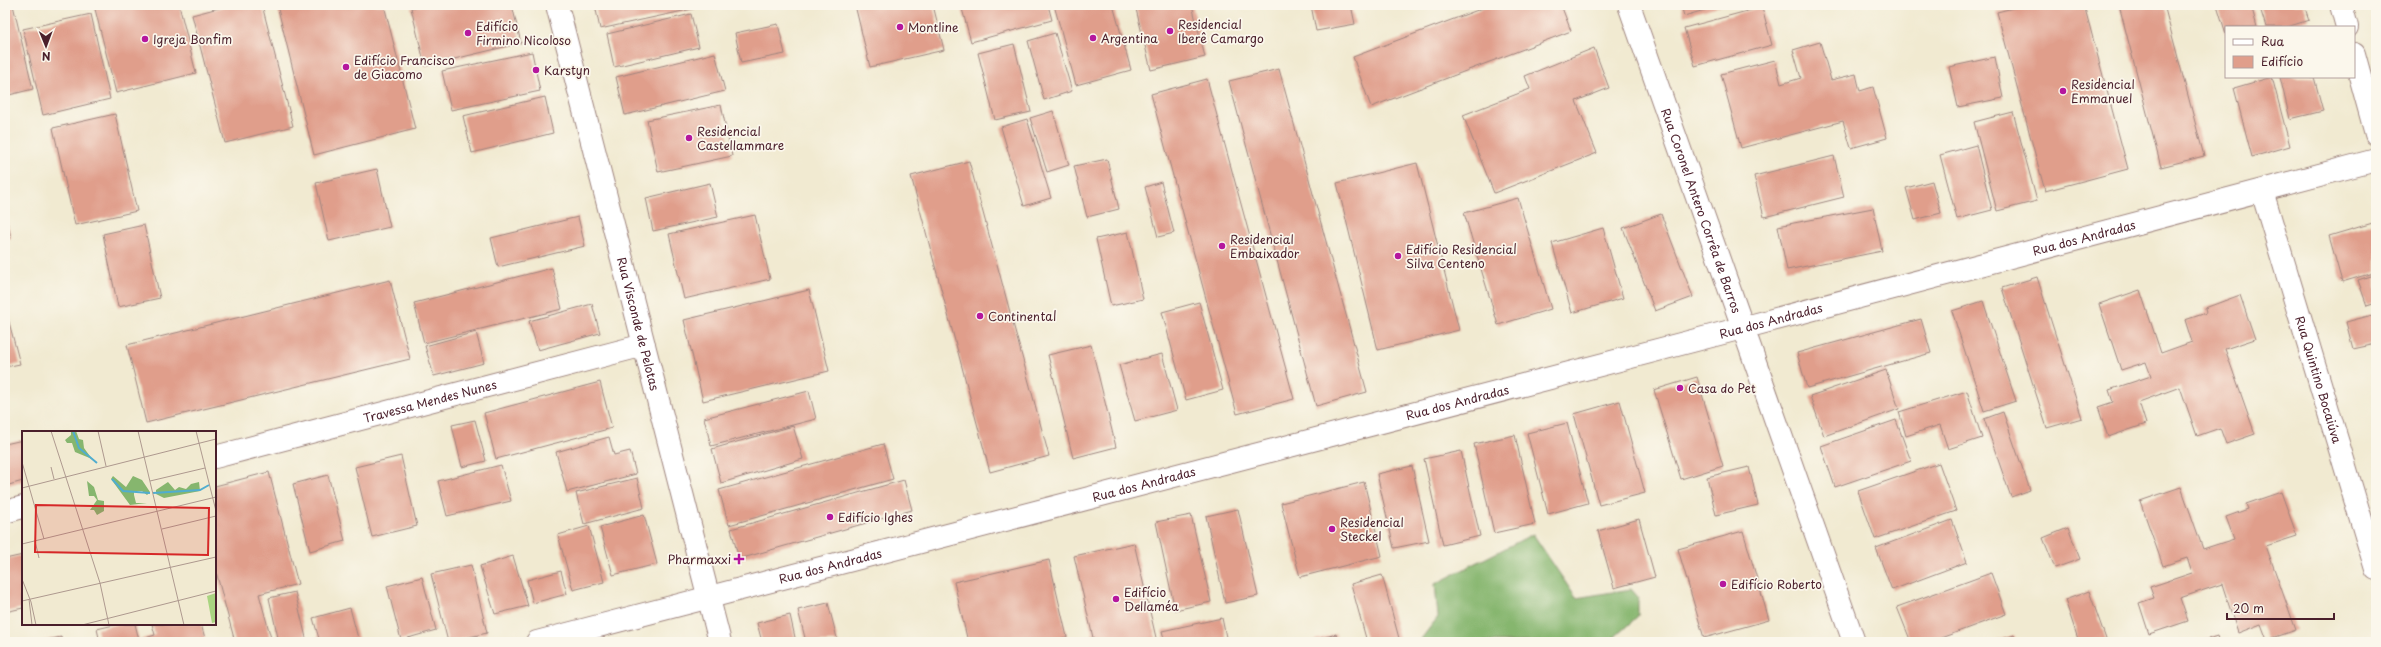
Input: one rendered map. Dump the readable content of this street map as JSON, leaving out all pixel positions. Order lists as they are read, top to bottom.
{
  "streets": {
    "street": [
      "Rua Coronel Antero Corrêa de Barros",
      "Rua dos Andradas",
      "Rua Visconde de Pelotas",
      "Rua Quintino Bocaiúva",
      "Travessa Mendes Nunes"
    ]
  },
  "crossings": [
    ["Rua Coronel Antero Corrêa de Barros", "Rua dos Andradas"],
    ["Rua dos Andradas", "Rua Visconde de Pelotas"],
    ["Rua dos Andradas", "Rua Quintino Bocaiúva"],
    ["Rua Visconde de Pelotas", "Travessa Mendes Nunes"]
  ],
  "places": {
    "other": [
      "Montline",
      "Residencial Iberê Camargo",
      "Edifício Firmino Nicoloso",
      "Argentina",
      "Igreja Bonfim",
      "Edifício Francisco de Giacomo",
      "Karstyn",
      "Residencial Emmanuel",
      "Residencial Castellammare",
      "Residencial Embaixador",
      "Edifício Residencial Silva Centeno",
      "Continental",
      "Casa do Pet",
      "Edifício Ighes",
      "Residencial Steckel",
      "Edifício Roberto",
      "Edifício Dellaméa"
    ],
    "health": ["Pharmaxxi"]
  },
  "legend": ["Rua", "Edifício"],
  "scale_bar": "20 m",
  "north": "bottom"
}
